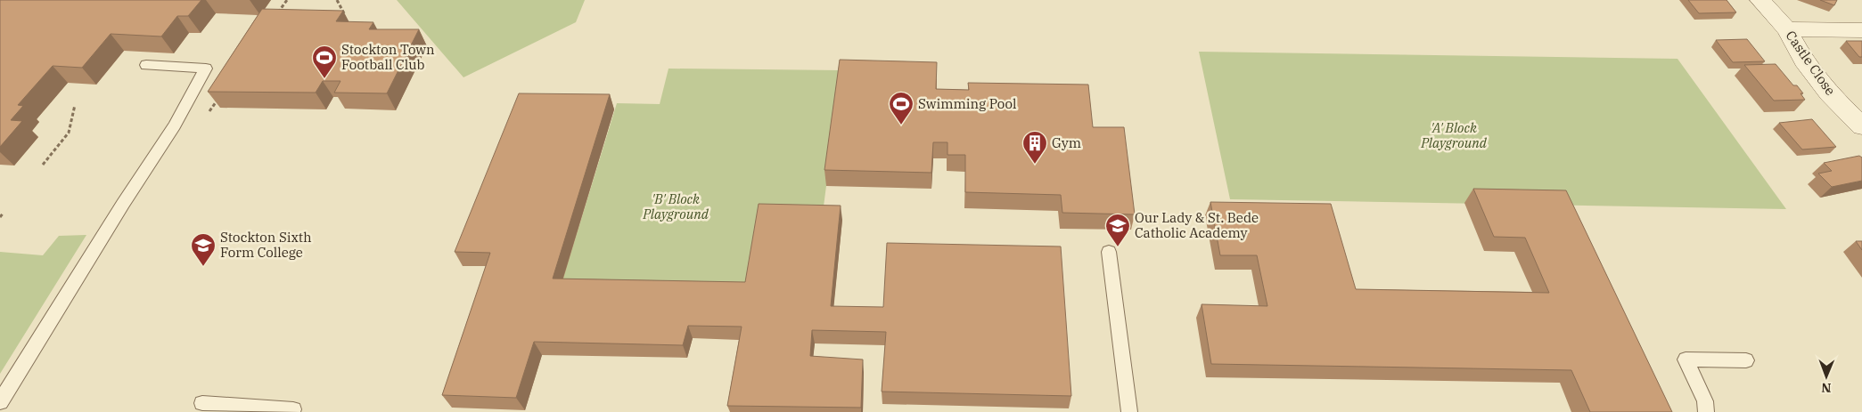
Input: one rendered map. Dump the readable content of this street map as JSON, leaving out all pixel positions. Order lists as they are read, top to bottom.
{
  "streets": {
    "street": ["Castle Close"]
  },
  "parks": ["'A' Block Playground", "'B' Block Playground"],
  "places": {
    "sports": ["Stockton Town Football Club", "Swimming Pool"],
    "building": ["Gym"],
    "school or university": ["Our Lady & St. Bede Catholic Academy", "Stockton Sixth Form College"]
  },
  "north": "bottom"
}
